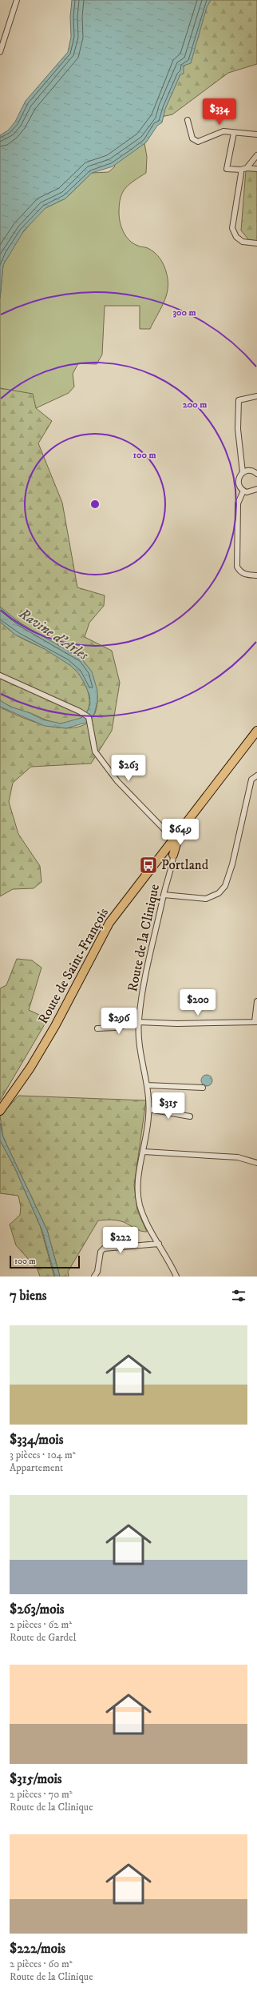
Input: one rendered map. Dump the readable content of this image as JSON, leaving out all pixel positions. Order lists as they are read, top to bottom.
{
  "streets": {
    "main road": ["Route de Saint-François"],
    "street": ["Route de la Clinique"]
  },
  "water": ["Ravine d'Arles"],
  "places": {
    "bus stop": ["Portland"]
  },
  "scale_bar": "100 m",
  "page": {
    "price": [
      "$334",
      "$263",
      "$649",
      "$200",
      "$296",
      "$315",
      "$222"
    ],
    "scale": "100 m",
    "heading": "7 biens",
    "list": [
      {
        "name": "$334/mois",
        "note": "3 pièces · 104 m² · Appartement"
      },
      {
        "name": "$263/mois",
        "note": "2 pièces · 62 m² · Route de Gardel"
      },
      {
        "name": "$315/mois",
        "note": "2 pièces · 70 m² · Route de la Clinique"
      },
      {
        "name": "$222/mois",
        "note": "2 pièces · 60 m² · Route de la Clinique"
      }
    ]
  },
  "rings": ["300 m", "200 m", "100 m"]
}
